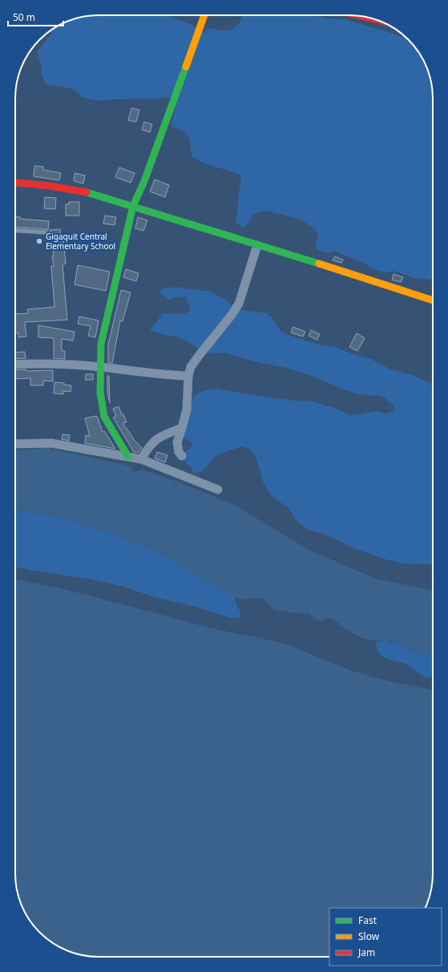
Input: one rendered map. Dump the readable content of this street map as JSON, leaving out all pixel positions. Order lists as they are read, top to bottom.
{
  "places": ["Gigaquit Central Elementary School"],
  "legend": ["Fast", "Slow", "Jam"],
  "scale_bar": "50 m"
}
